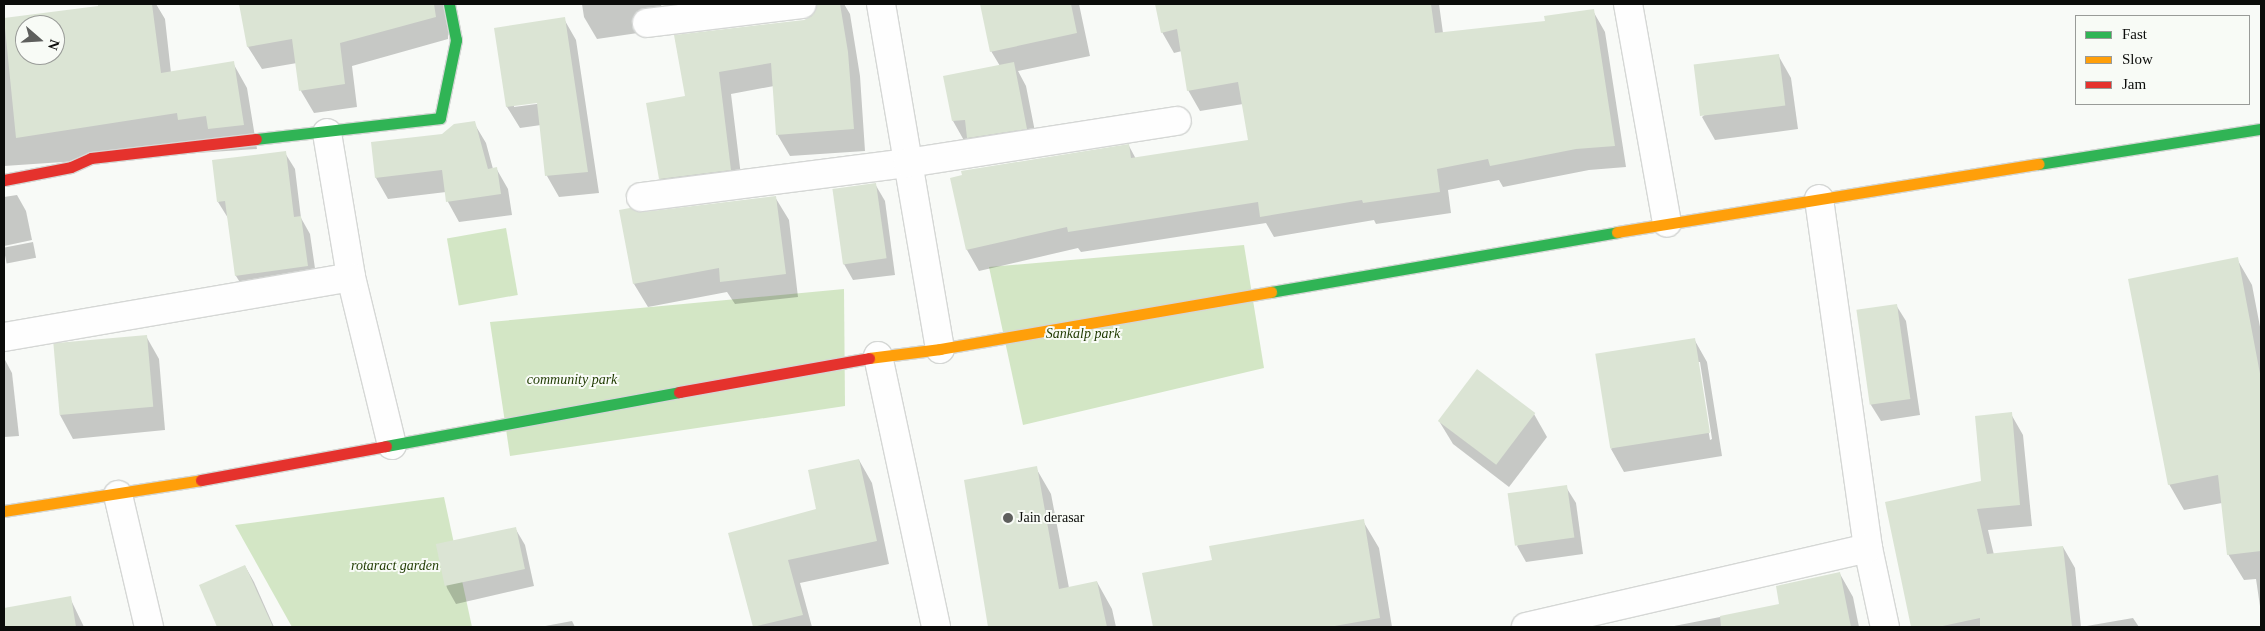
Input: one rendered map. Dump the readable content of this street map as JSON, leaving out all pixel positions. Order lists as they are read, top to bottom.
{
  "parks": ["Sankalp park", "community park", "rotaract garden"],
  "places": ["Jain derasar"],
  "legend": ["Fast", "Slow", "Jam"],
  "north": "right"
}
